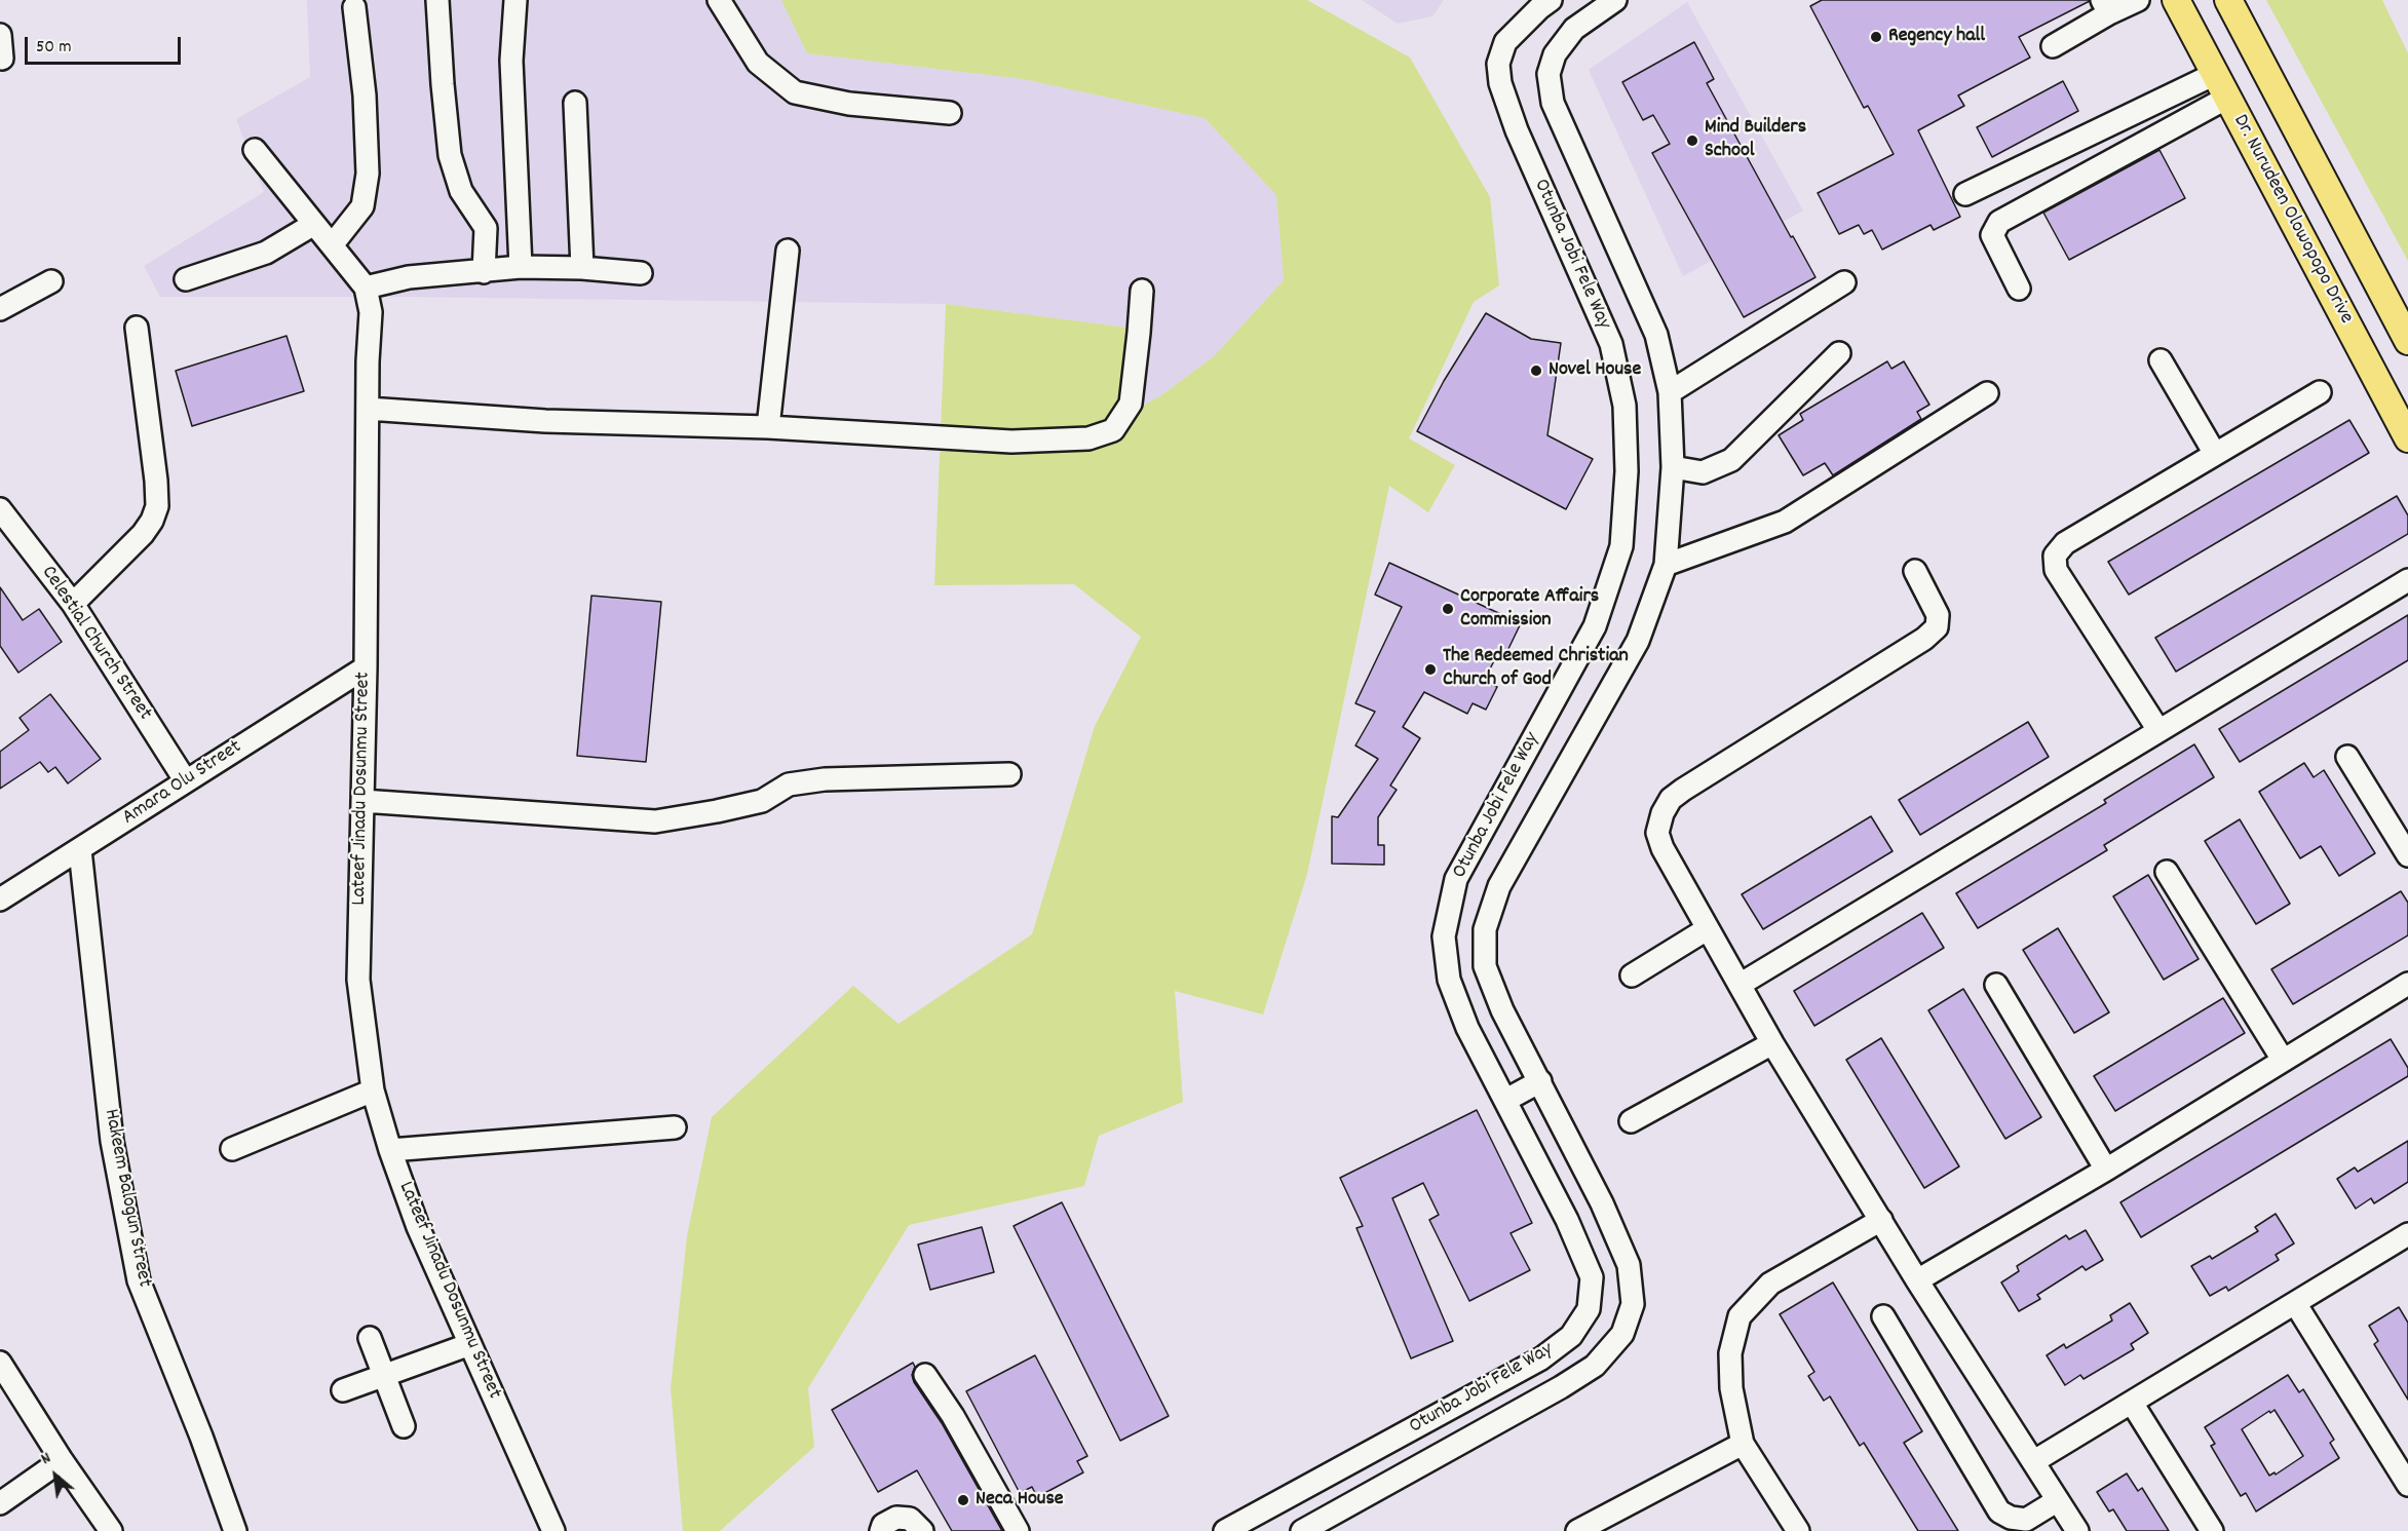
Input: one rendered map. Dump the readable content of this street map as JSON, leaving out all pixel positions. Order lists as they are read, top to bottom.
{
  "streets": {
    "main road": ["Dr. Nurudeen Olowopopo Drive"],
    "street": [
      "Otunba Jobi Fele Way",
      "Celestial Church Street",
      "Amara Olu Street",
      "Lateef Jinadu Dosunmu Street",
      "Hakeem Balogun Street"
    ]
  },
  "crossings": [
    ["Celestial Church Street", "Amara Olu Street"],
    ["Amara Olu Street", "Lateef Jinadu Dosunmu Street"],
    ["Amara Olu Street", "Hakeem Balogun Street"]
  ],
  "places": [
    "Regency hall",
    "Mind Builders School",
    "Novel House",
    "Corporate Affairs Commission",
    "The Redeemed Christian Church of God",
    "Neca House"
  ],
  "scale_bar": "50 m",
  "north": "top left"
}
